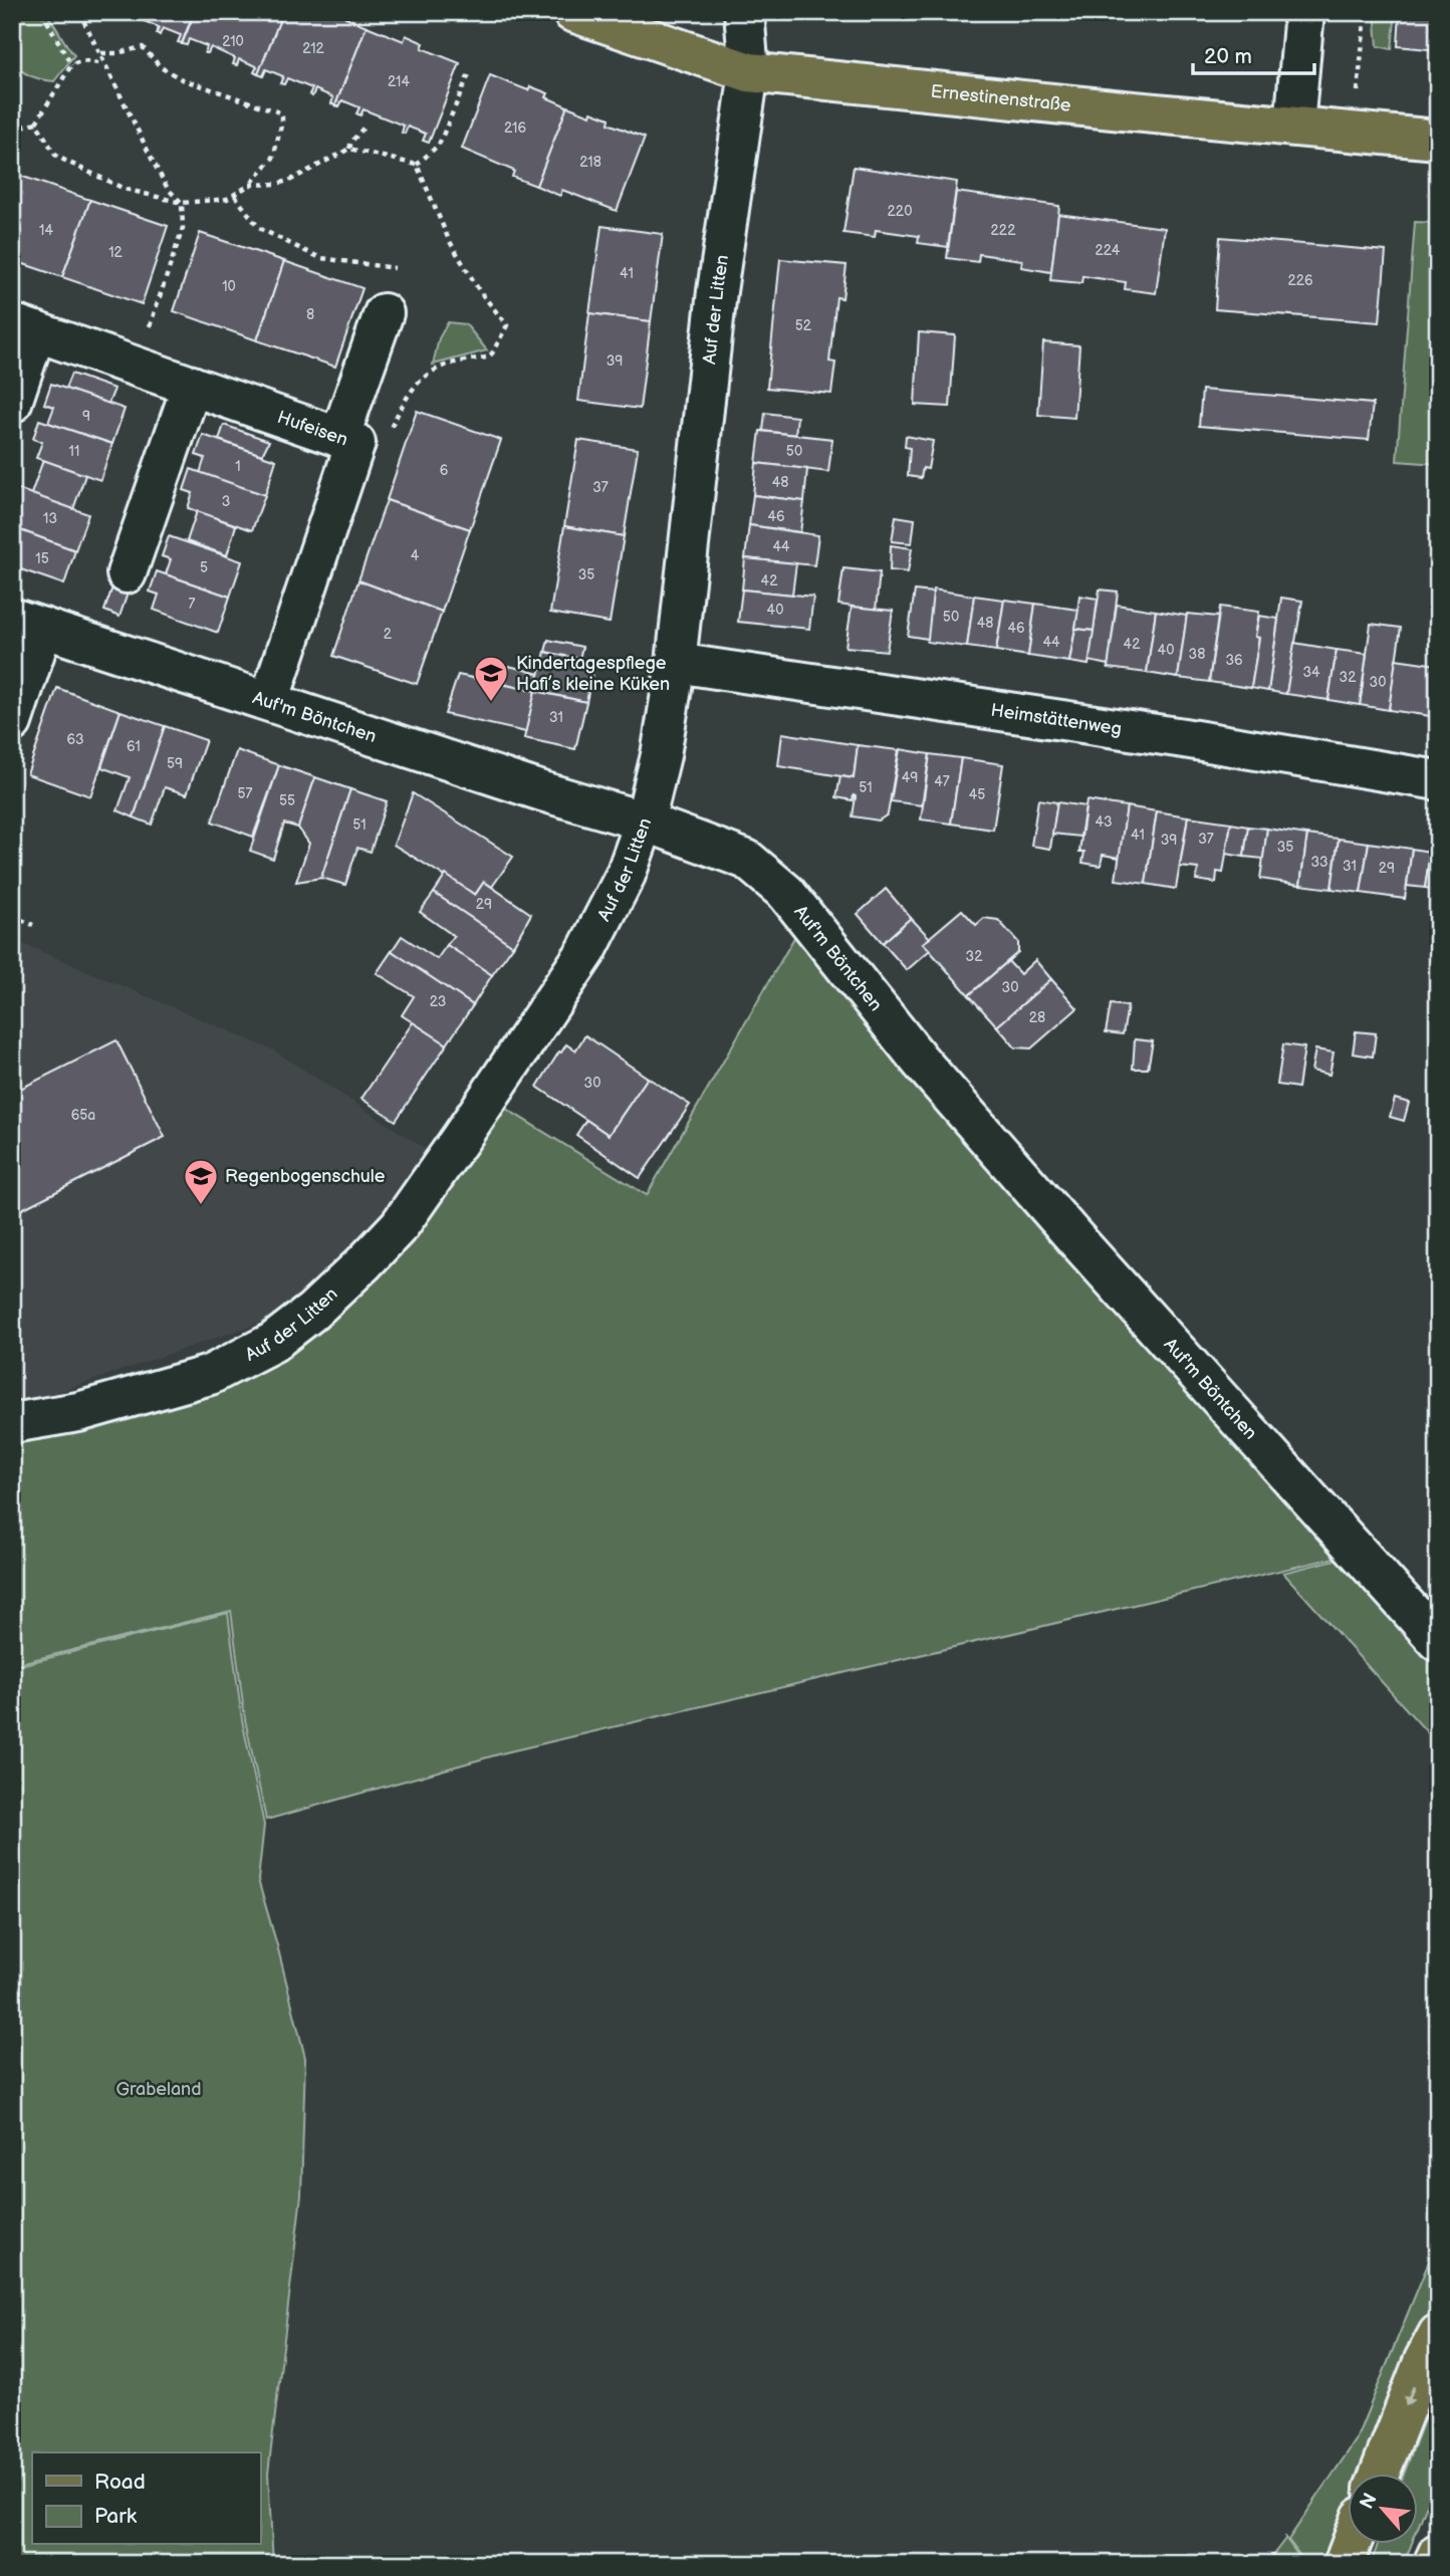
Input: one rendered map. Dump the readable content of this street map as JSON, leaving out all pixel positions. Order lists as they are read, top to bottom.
{
  "streets": {
    "main road": ["Ernestinenstraße"],
    "street": [
      "Auf der Litten",
      "Hufeisen",
      "Auf'm Böntchen",
      "Heimstättenweg"
    ]
  },
  "crossings": [
    ["Ernestinenstraße", "Auf der Litten"],
    ["Auf der Litten", "Auf'm Böntchen"],
    ["Auf der Litten", "Heimstättenweg"],
    ["Hufeisen", "Auf'm Böntchen"]
  ],
  "parks": ["Grabeland"],
  "places": {
    "school or university": ["Kindertagespflege Hafi’s kleine Küken", "Regenbogenschule"]
  },
  "house_numbers": [
    "210",
    "212",
    "214",
    "216",
    "218",
    "220",
    "14",
    "222",
    "224",
    "12",
    "41",
    "226",
    "10",
    "8",
    "52",
    "39",
    "9",
    "11",
    "50",
    "1",
    "6",
    "48",
    "37",
    "3",
    "46",
    "13",
    "44",
    "4",
    "15",
    "5",
    "35",
    "42",
    "7",
    "40",
    "50",
    "48",
    "46",
    "2",
    "44",
    "42",
    "40",
    "38",
    "36",
    "34",
    "32",
    "30",
    "31",
    "63",
    "61",
    "59",
    "49",
    "47",
    "51",
    "57",
    "45",
    "55",
    "43",
    "51",
    "41",
    "37",
    "39",
    "35",
    "33",
    "31",
    "29",
    "29",
    "32",
    "30",
    "23",
    "28",
    "30",
    "65a"
  ],
  "legend": ["Road", "Park"],
  "scale_bar": "20 m",
  "north": "top left"
}
